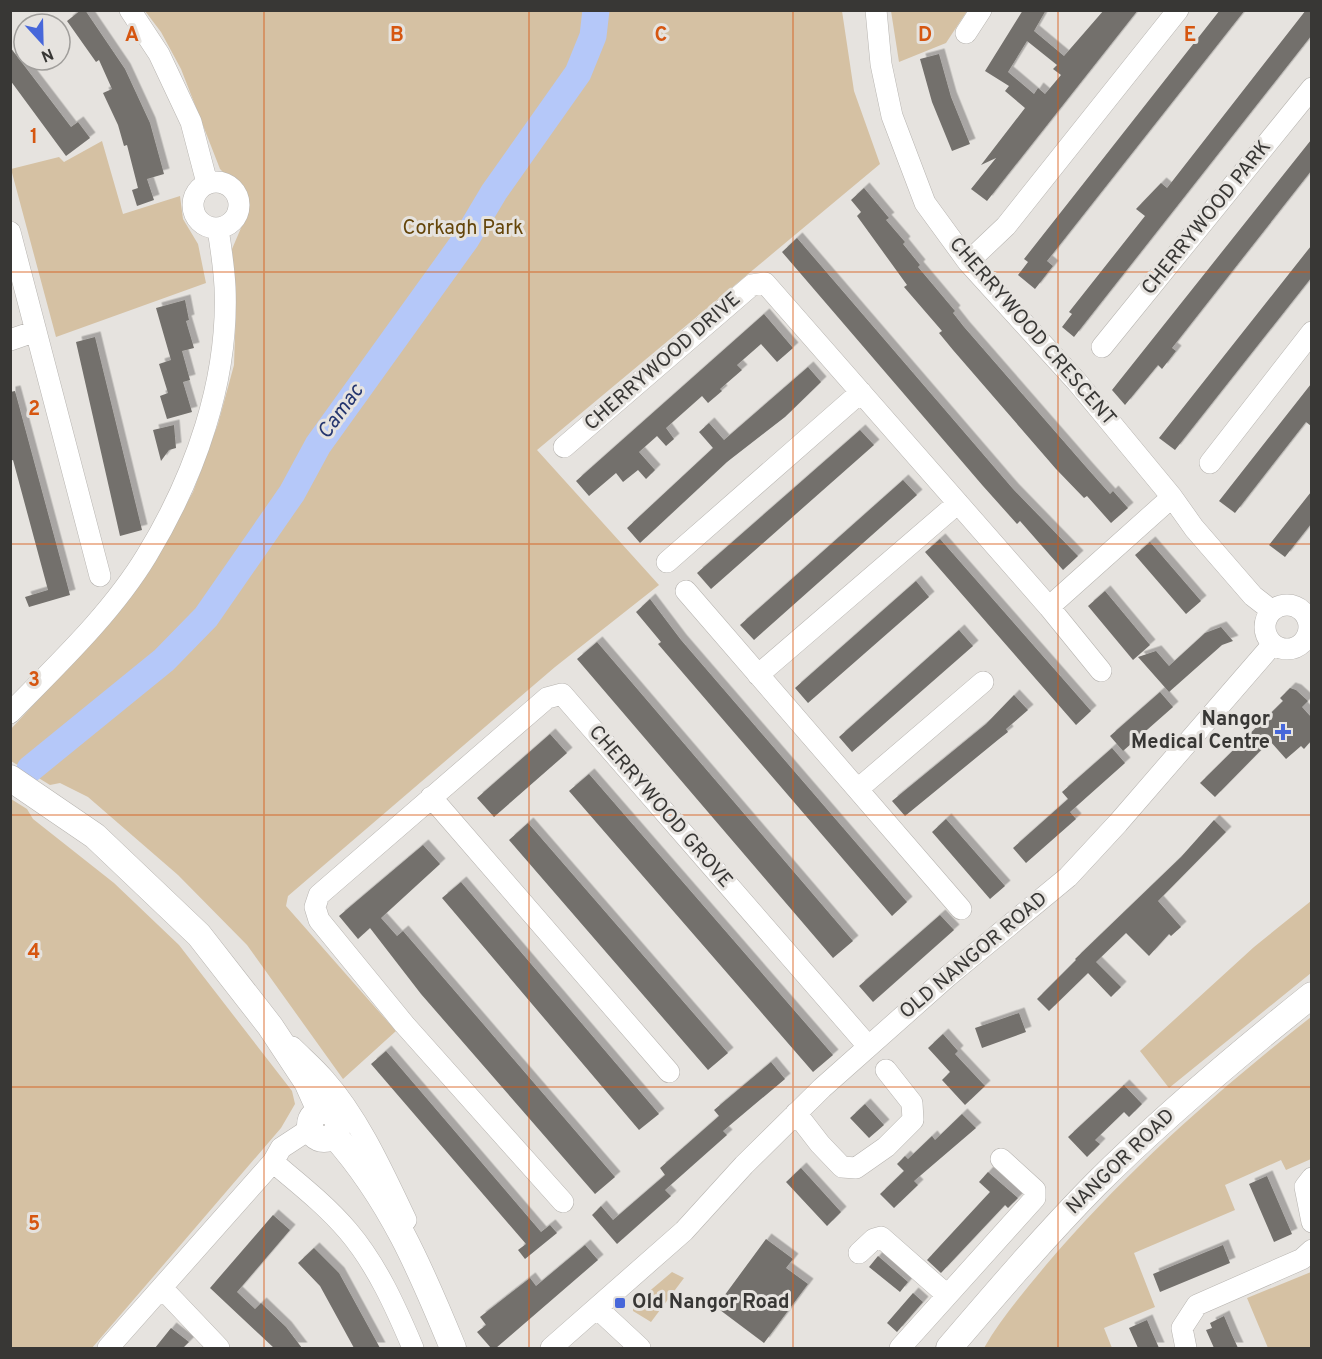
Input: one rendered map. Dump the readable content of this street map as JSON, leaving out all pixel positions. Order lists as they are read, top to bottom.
{
  "streets": {
    "main road": ["NANGOR ROAD"],
    "street": [
      "CHERRYWOOD PARK",
      "CHERRYWOOD CRESCENT",
      "CHERRYWOOD DRIVE",
      "CHERRYWOOD GROVE",
      "OLD NANGOR ROAD"
    ]
  },
  "crossings": [
    ["CHERRYWOOD CRESCENT", "OLD NANGOR ROAD"],
    ["CHERRYWOOD GROVE", "OLD NANGOR ROAD"]
  ],
  "water": ["Camac"],
  "parks": ["Corkagh Park"],
  "places": {
    "health": ["Nangor Medical Centre"],
    "transit": ["Old Nangor Road"]
  },
  "north": "bottom",
  "grid": {
    "columns": [
      "A",
      "B",
      "C",
      "D",
      "E"
    ],
    "rows": [
      "1",
      "2",
      "3",
      "4",
      "5"
    ]
  }
}
